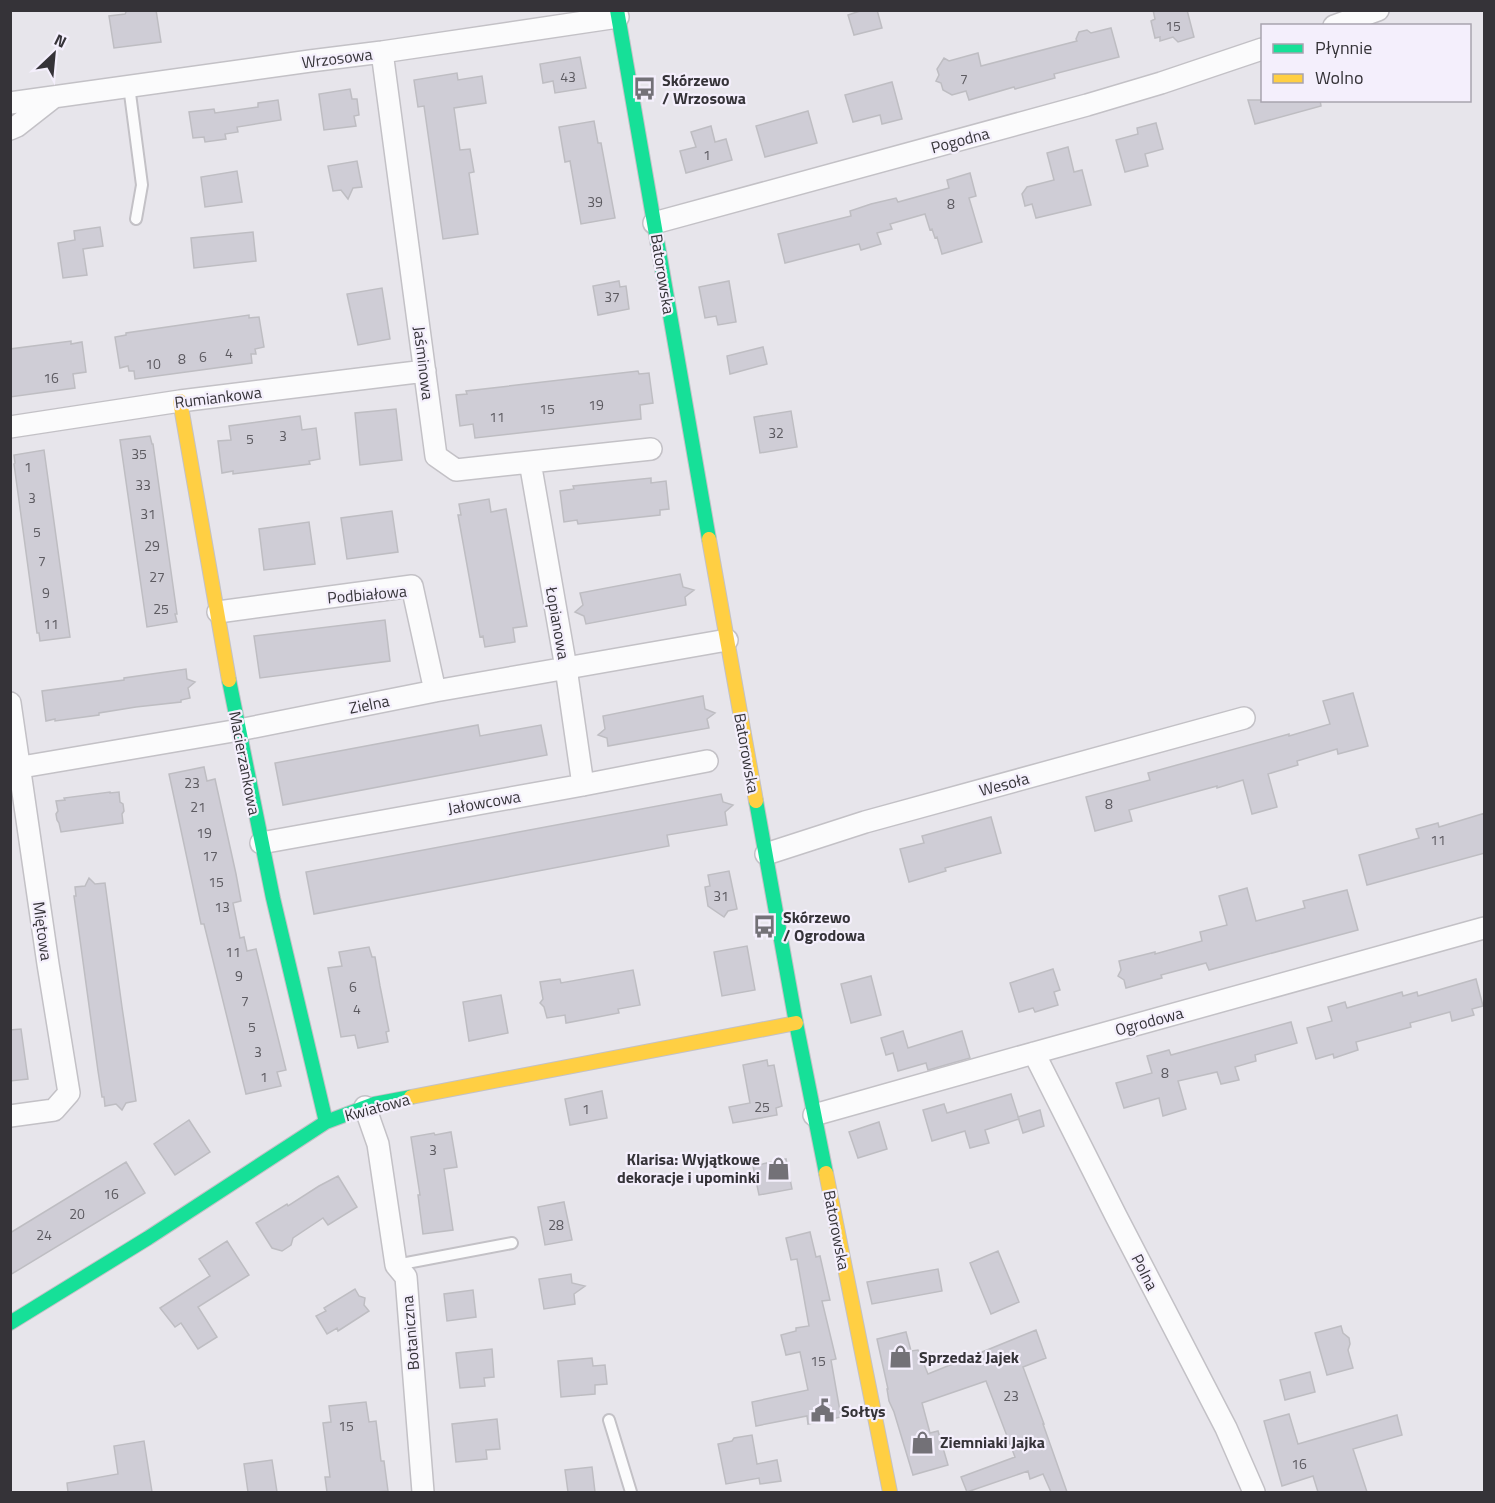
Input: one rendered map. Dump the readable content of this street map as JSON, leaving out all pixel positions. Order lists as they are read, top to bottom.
{
  "streets": {
    "street": [
      "Wrzosowa",
      "Pogodna",
      "Batorowska",
      "Jaśminowa",
      "Rumiankowa",
      "Podbiałowa",
      "Łopianowa",
      "Zielna",
      "Macierzankowa",
      "Wesoła",
      "Jałowcowa",
      "Miętowa",
      "Ogrodowa",
      "Kwiatowa",
      "Polna",
      "Botaniczna"
    ]
  },
  "crossings": [
    ["Wrzosowa", "Batorowska"],
    ["Wrzosowa", "Jaśminowa"],
    ["Pogodna", "Batorowska"],
    ["Batorowska", "Zielna"],
    ["Batorowska", "Wesoła"],
    ["Batorowska", "Ogrodowa"],
    ["Batorowska", "Kwiatowa"],
    ["Jaśminowa", "Rumiankowa"],
    ["Jaśminowa", "Łopianowa"],
    ["Rumiankowa", "Macierzankowa"],
    ["Podbiałowa", "Zielna"],
    ["Podbiałowa", "Macierzankowa"],
    ["Łopianowa", "Zielna"],
    ["Łopianowa", "Jałowcowa"],
    ["Zielna", "Macierzankowa"],
    ["Zielna", "Miętowa"],
    ["Macierzankowa", "Jałowcowa"],
    ["Macierzankowa", "Kwiatowa"],
    ["Ogrodowa", "Polna"],
    ["Kwiatowa", "Botaniczna"]
  ],
  "places": {
    "bus stop": ["Skórzewo / Wrzosowa", "Skórzewo / Ogrodowa"],
    "shop": ["Klarisa: Wyjątkowe dekoracje i upominki", "Sprzedaż Jajek", "Ziemniaki Jajka"],
    "public building": ["Sołtys"]
  },
  "house_numbers": [
    "15",
    "43",
    "7",
    "1",
    "39",
    "8",
    "37",
    "4",
    "6",
    "8",
    "10",
    "16",
    "19",
    "15",
    "11",
    "32",
    "3",
    "5",
    "35",
    "1",
    "33",
    "3",
    "31",
    "5",
    "29",
    "7",
    "27",
    "9",
    "25",
    "11",
    "23",
    "8",
    "21",
    "19",
    "11",
    "17",
    "15",
    "31",
    "13",
    "11",
    "9",
    "6",
    "7",
    "4",
    "5",
    "3",
    "8",
    "1",
    "25",
    "1",
    "3",
    "16",
    "20",
    "28",
    "24",
    "15",
    "23",
    "15",
    "16"
  ],
  "legend": ["Płynnie", "Wolno"],
  "north": "top right"
}
